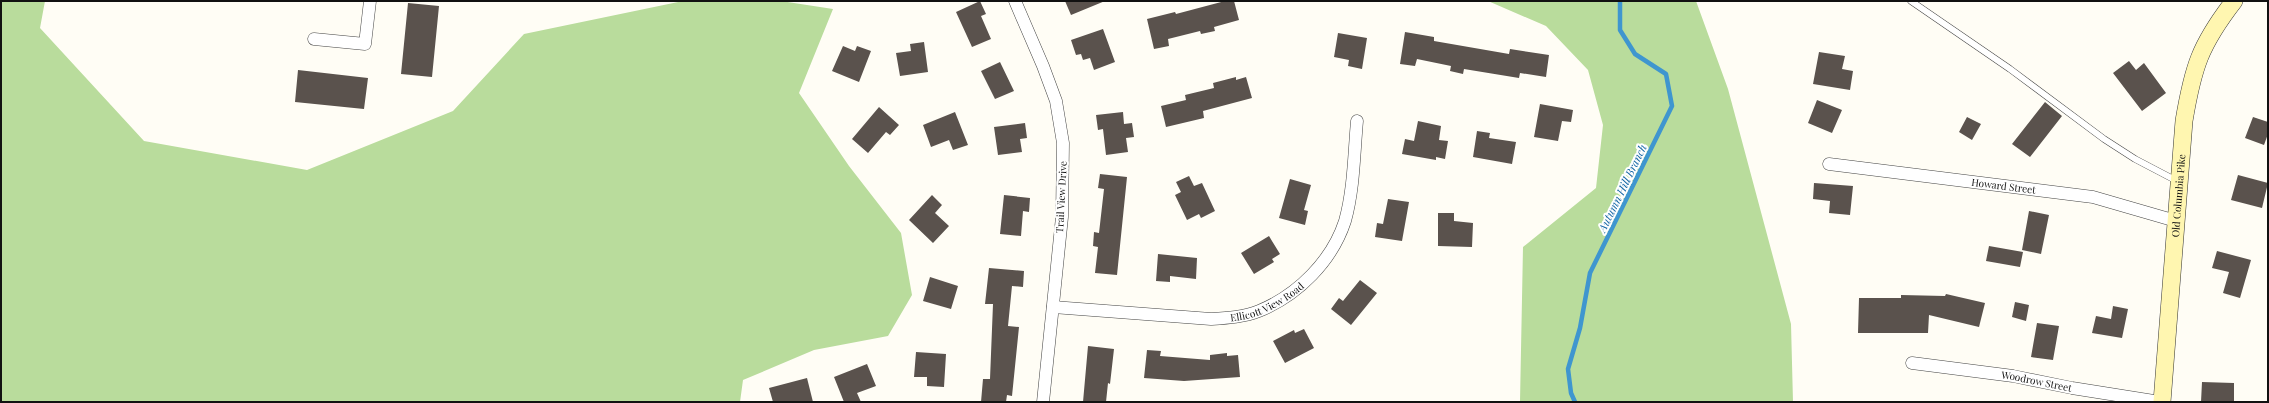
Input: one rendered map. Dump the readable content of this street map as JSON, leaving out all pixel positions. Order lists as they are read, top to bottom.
{
  "streets": {
    "street": [
      "Howard Street",
      "Old Columbia Pike",
      "Trail View Drive",
      "Ellicott View Road",
      "Woodrow Street"
    ]
  },
  "crossings": [
    ["Howard Street", "Old Columbia Pike"],
    ["Old Columbia Pike", "Woodrow Street"],
    ["Trail View Drive", "Ellicott View Road"]
  ],
  "water": ["Autumn Hill Branch"]
}
